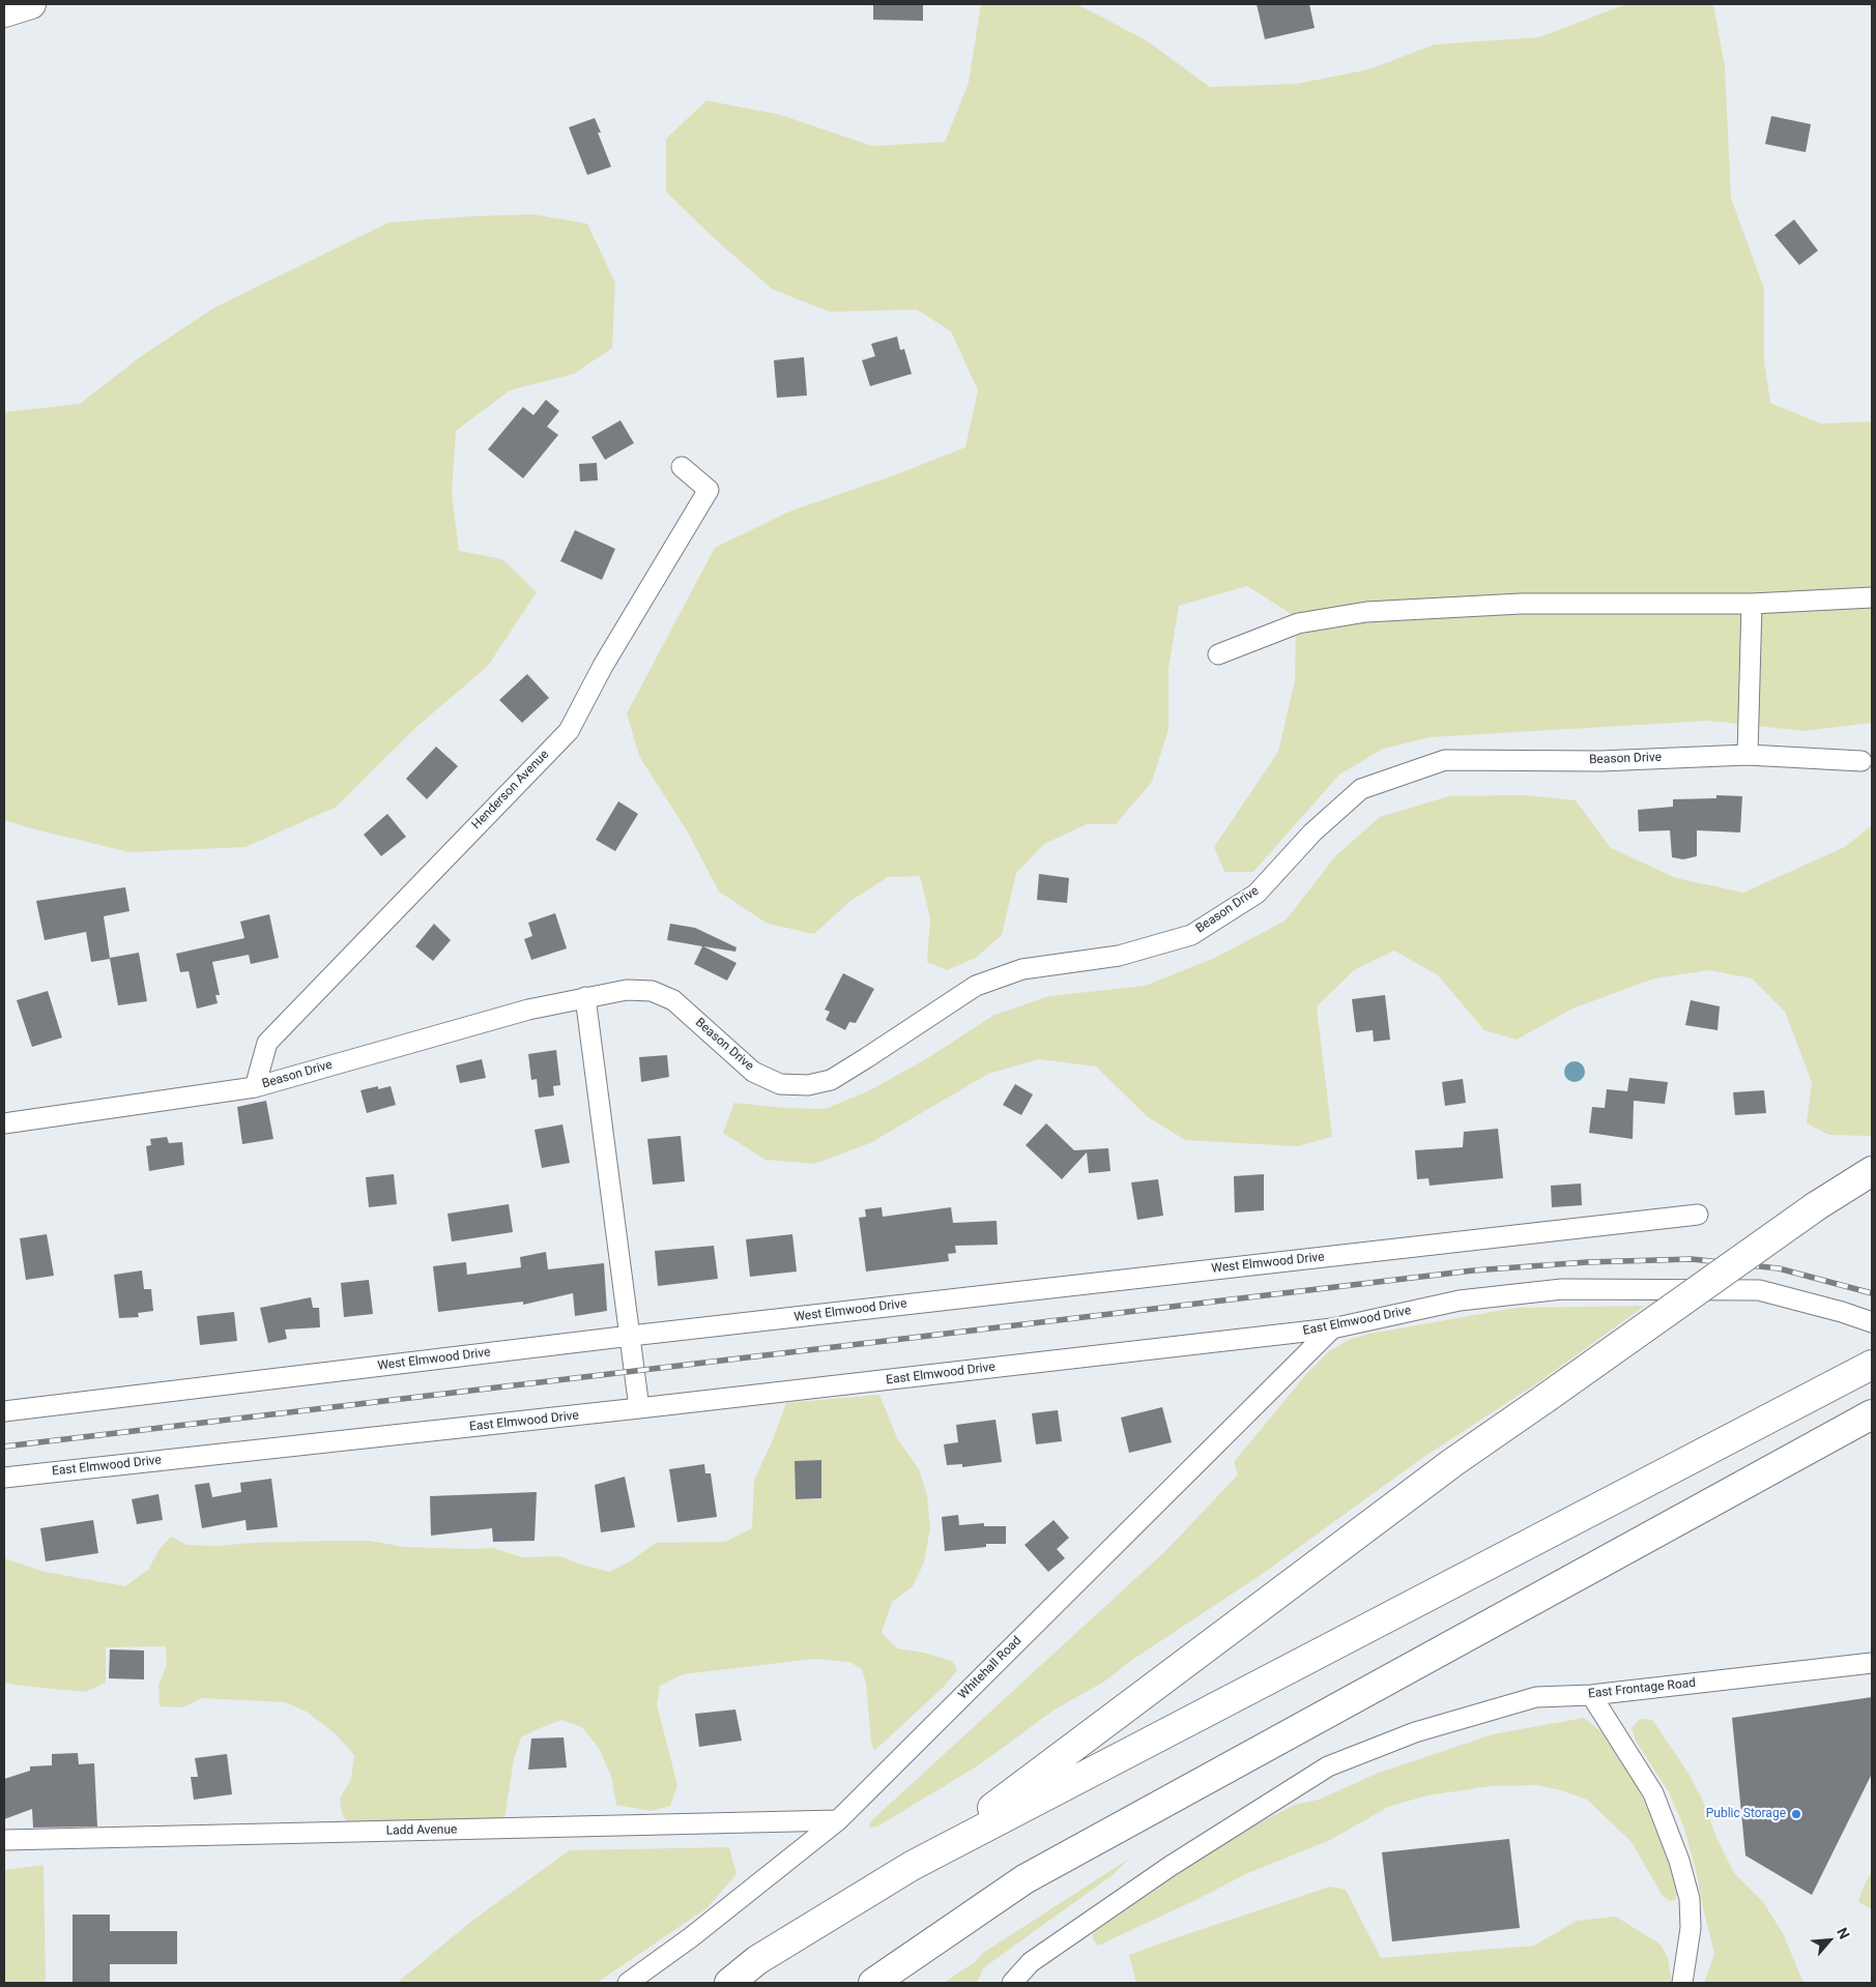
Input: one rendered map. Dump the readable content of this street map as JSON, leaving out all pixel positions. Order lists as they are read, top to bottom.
{
  "streets": {
    "street": [
      "Beason Drive",
      "Henderson Avenue",
      "West Elmwood Drive",
      "East Elmwood Drive",
      "Whitehall Road",
      "East Frontage Road",
      "Ladd Avenue"
    ]
  },
  "crossings": [
    ["Beason Drive", "Henderson Avenue"],
    ["East Elmwood Drive", "Whitehall Road"],
    ["Whitehall Road", "Ladd Avenue"]
  ],
  "places": ["Public Storage"],
  "north": "top right"
}
